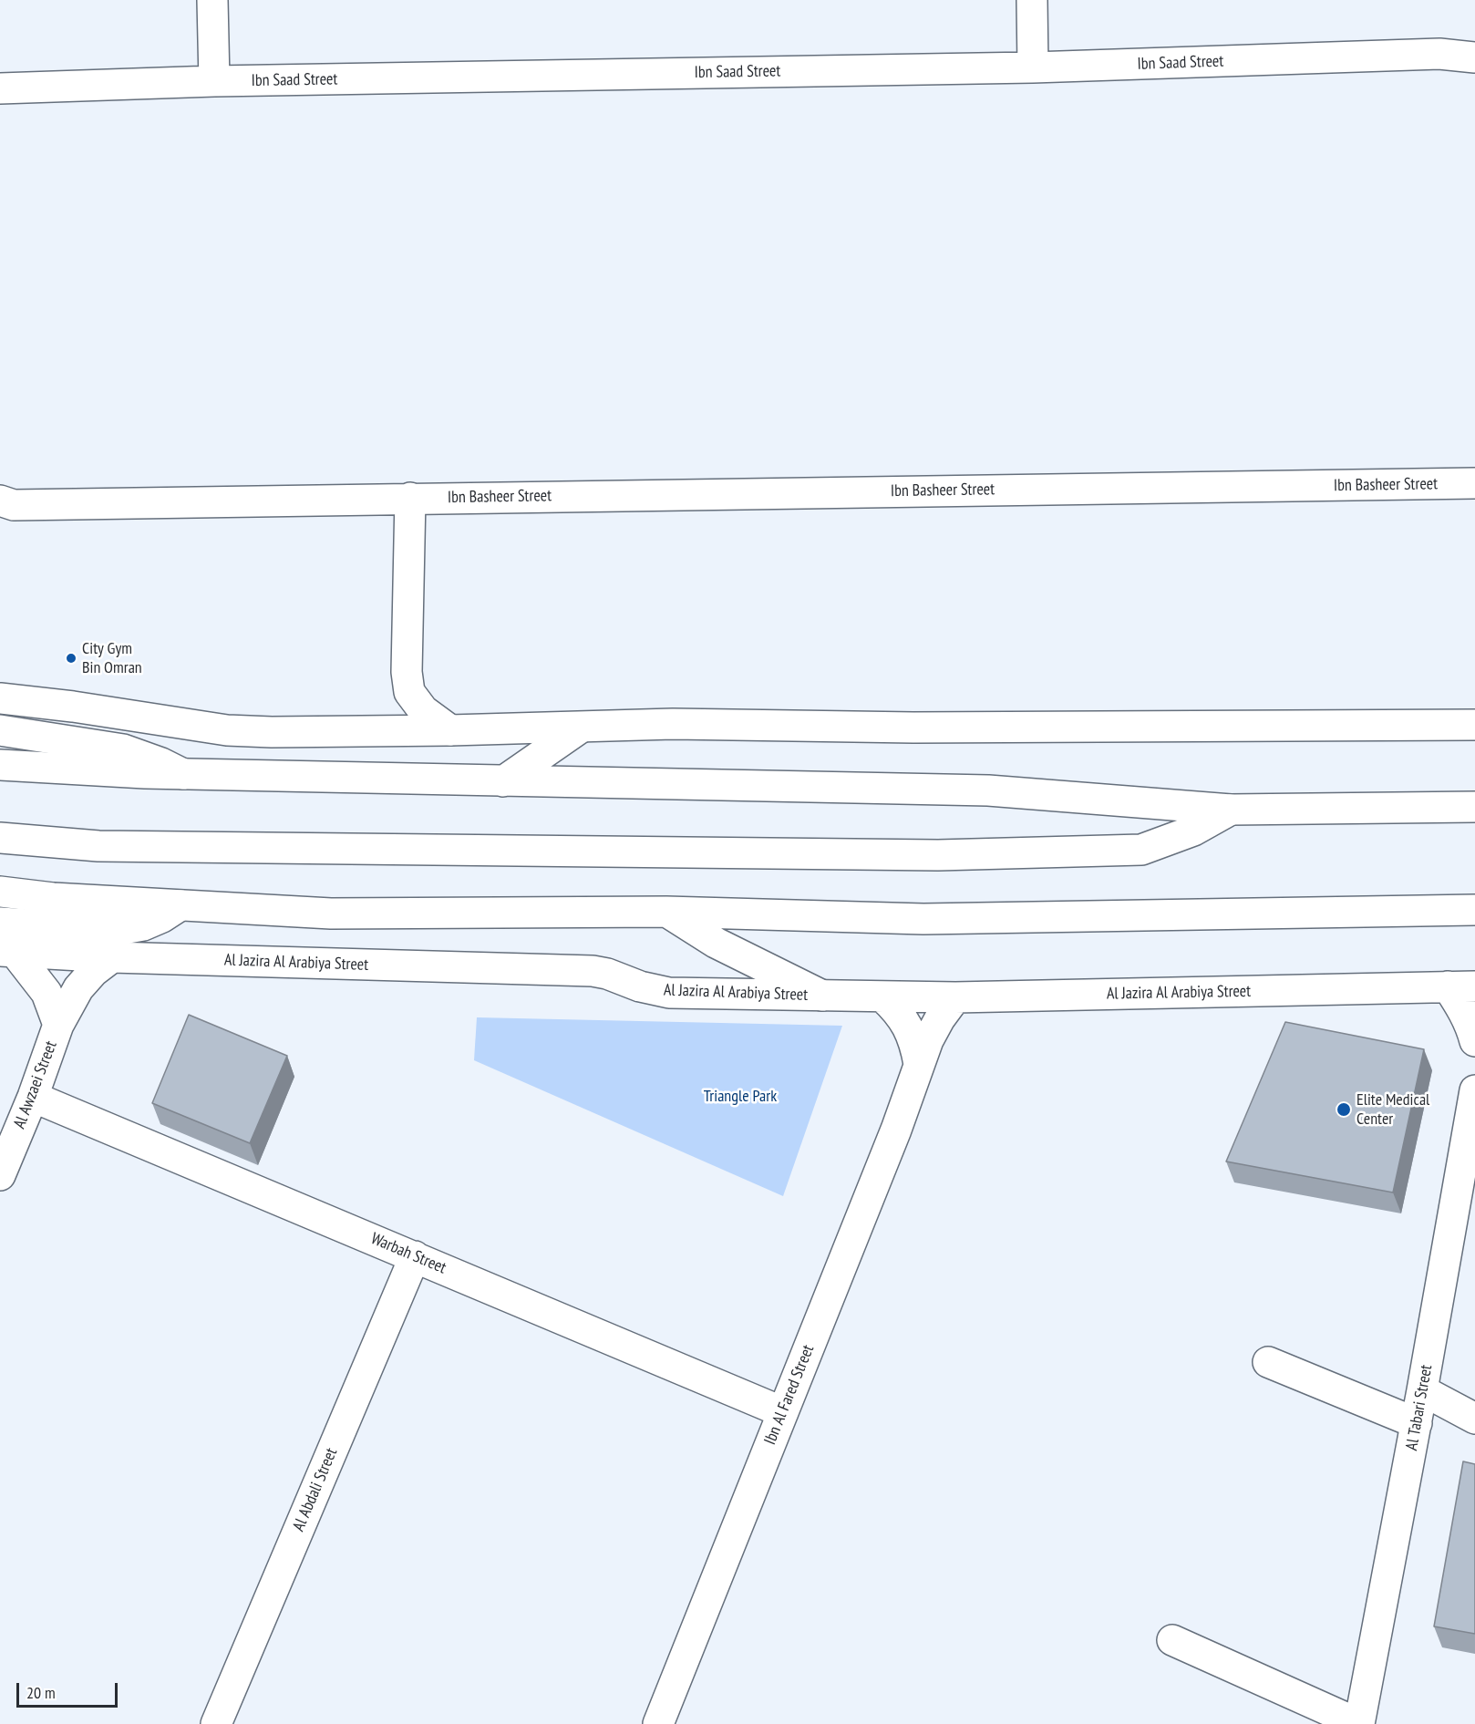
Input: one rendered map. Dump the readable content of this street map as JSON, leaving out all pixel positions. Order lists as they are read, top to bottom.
{
  "streets": {
    "street": [
      "Ibn Saad Street",
      "Ibn Basheer Street",
      "Al Jazira Al Arabiya Street",
      "Al Awzaei Street",
      "Warbah Street",
      "Ibn Al Fared Street",
      "Al Tabari Street",
      "Al Abdali Street"
    ]
  },
  "crossings": [
    ["Al Jazira Al Arabiya Street", "Al Awzaei Street"],
    ["Al Jazira Al Arabiya Street", "Ibn Al Fared Street"],
    ["Al Awzaei Street", "Warbah Street"],
    ["Warbah Street", "Ibn Al Fared Street"],
    ["Warbah Street", "Al Abdali Street"]
  ],
  "parks": ["Triangle Park"],
  "places": ["City Gym Bin Omran", "Elite Medical Center"],
  "scale_bar": "20 m"
}
